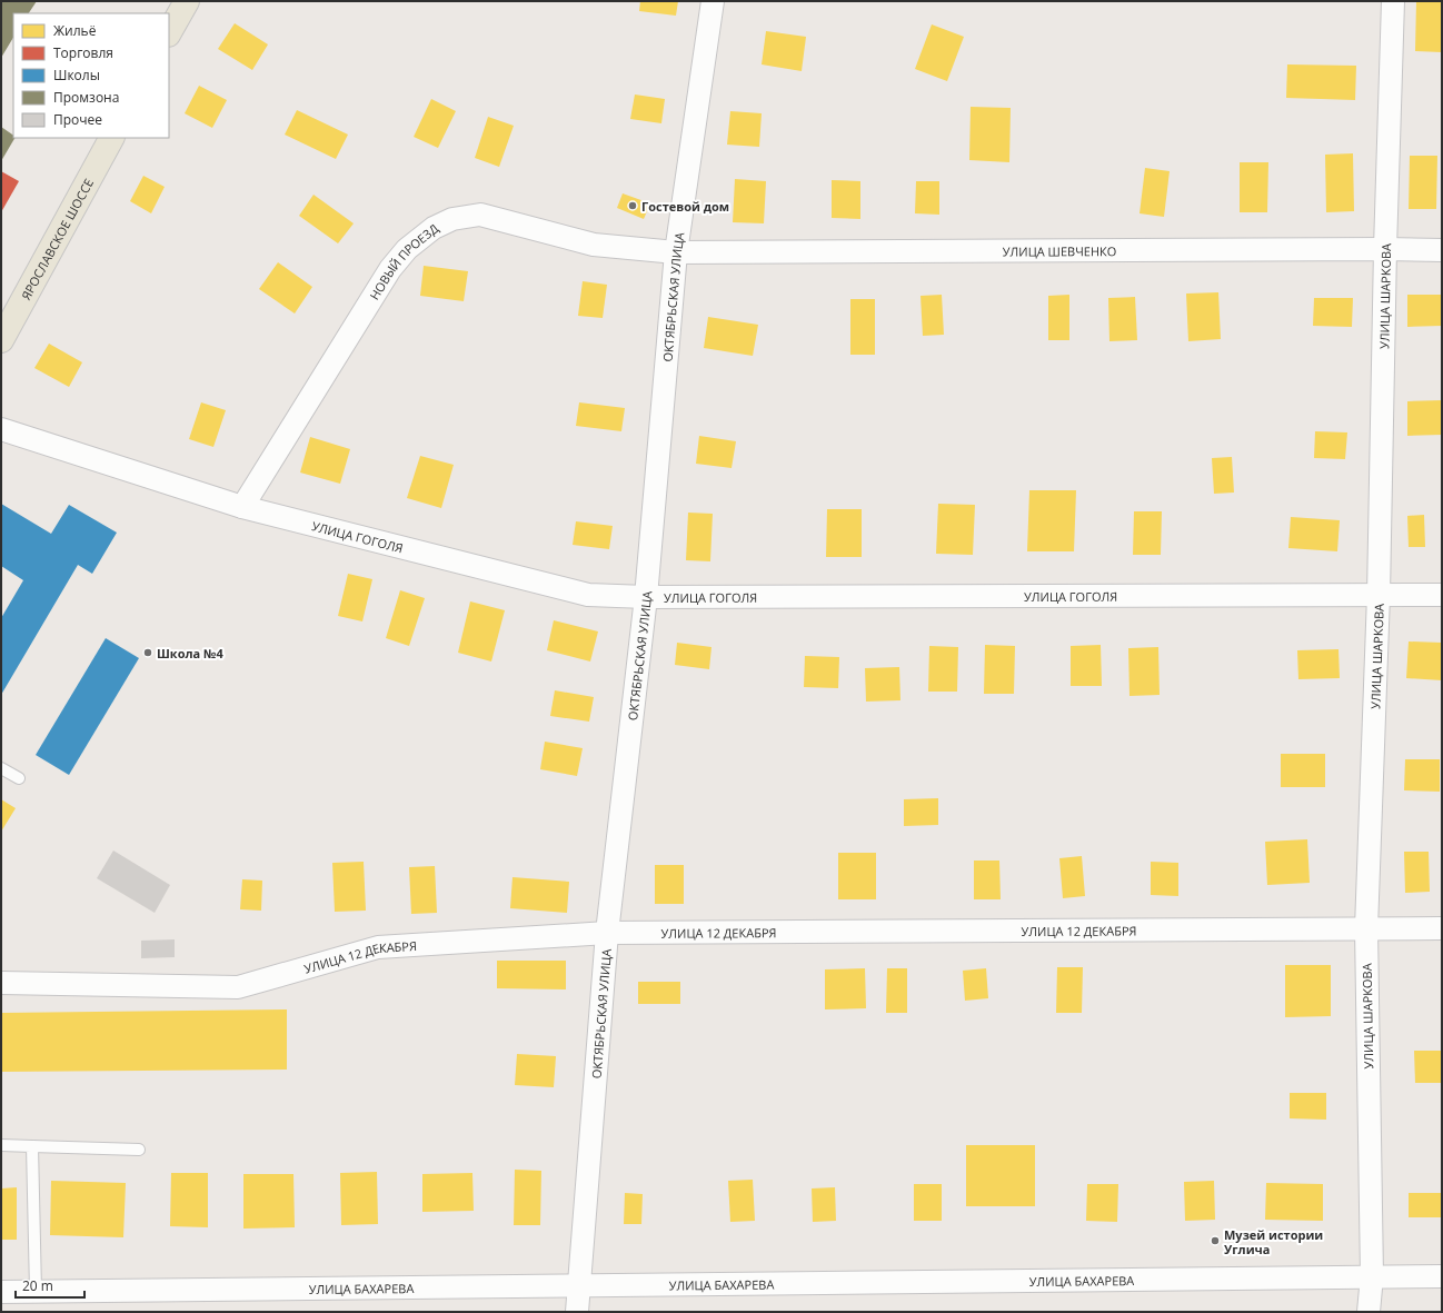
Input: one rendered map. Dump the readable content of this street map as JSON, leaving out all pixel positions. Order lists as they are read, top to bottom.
{
  "streets": {
    "main road": ["ЯРОСЛАВСКОЕ ШОССЕ"],
    "street": [
      "УЛИЦА ШЕВЧЕНКО",
      "НОВЫЙ ПРОЕЗД",
      "ОКТЯБРЬСКАЯ УЛИЦА",
      "УЛИЦА ШАРКОВА",
      "УЛИЦА ГОГОЛЯ",
      "УЛИЦА 12 ДЕКАБРЯ",
      "УЛИЦА БАХАРЕВА"
    ]
  },
  "crossings": [
    ["УЛИЦА ШЕВЧЕНКО", "НОВЫЙ ПРОЕЗД"],
    ["УЛИЦА ШЕВЧЕНКО", "ОКТЯБРЬСКАЯ УЛИЦА"],
    ["УЛИЦА ШЕВЧЕНКО", "УЛИЦА ШАРКОВА"],
    ["НОВЫЙ ПРОЕЗД", "ОКТЯБРЬСКАЯ УЛИЦА"],
    ["НОВЫЙ ПРОЕЗД", "УЛИЦА ГОГОЛЯ"],
    ["ОКТЯБРЬСКАЯ УЛИЦА", "УЛИЦА ГОГОЛЯ"],
    ["ОКТЯБРЬСКАЯ УЛИЦА", "УЛИЦА 12 ДЕКАБРЯ"],
    ["ОКТЯБРЬСКАЯ УЛИЦА", "УЛИЦА БАХАРЕВА"],
    ["УЛИЦА ШАРКОВА", "УЛИЦА ГОГОЛЯ"],
    ["УЛИЦА ШАРКОВА", "УЛИЦА 12 ДЕКАБРЯ"],
    ["УЛИЦА ШАРКОВА", "УЛИЦА БАХАРЕВА"]
  ],
  "places": ["Гостевой дом", "Школа №4", "Музей истории Углича"],
  "legend": [
    "Жильё",
    "Торговля",
    "Школы",
    "Промзона",
    "Прочее"
  ],
  "scale_bar": "20 m"
}
